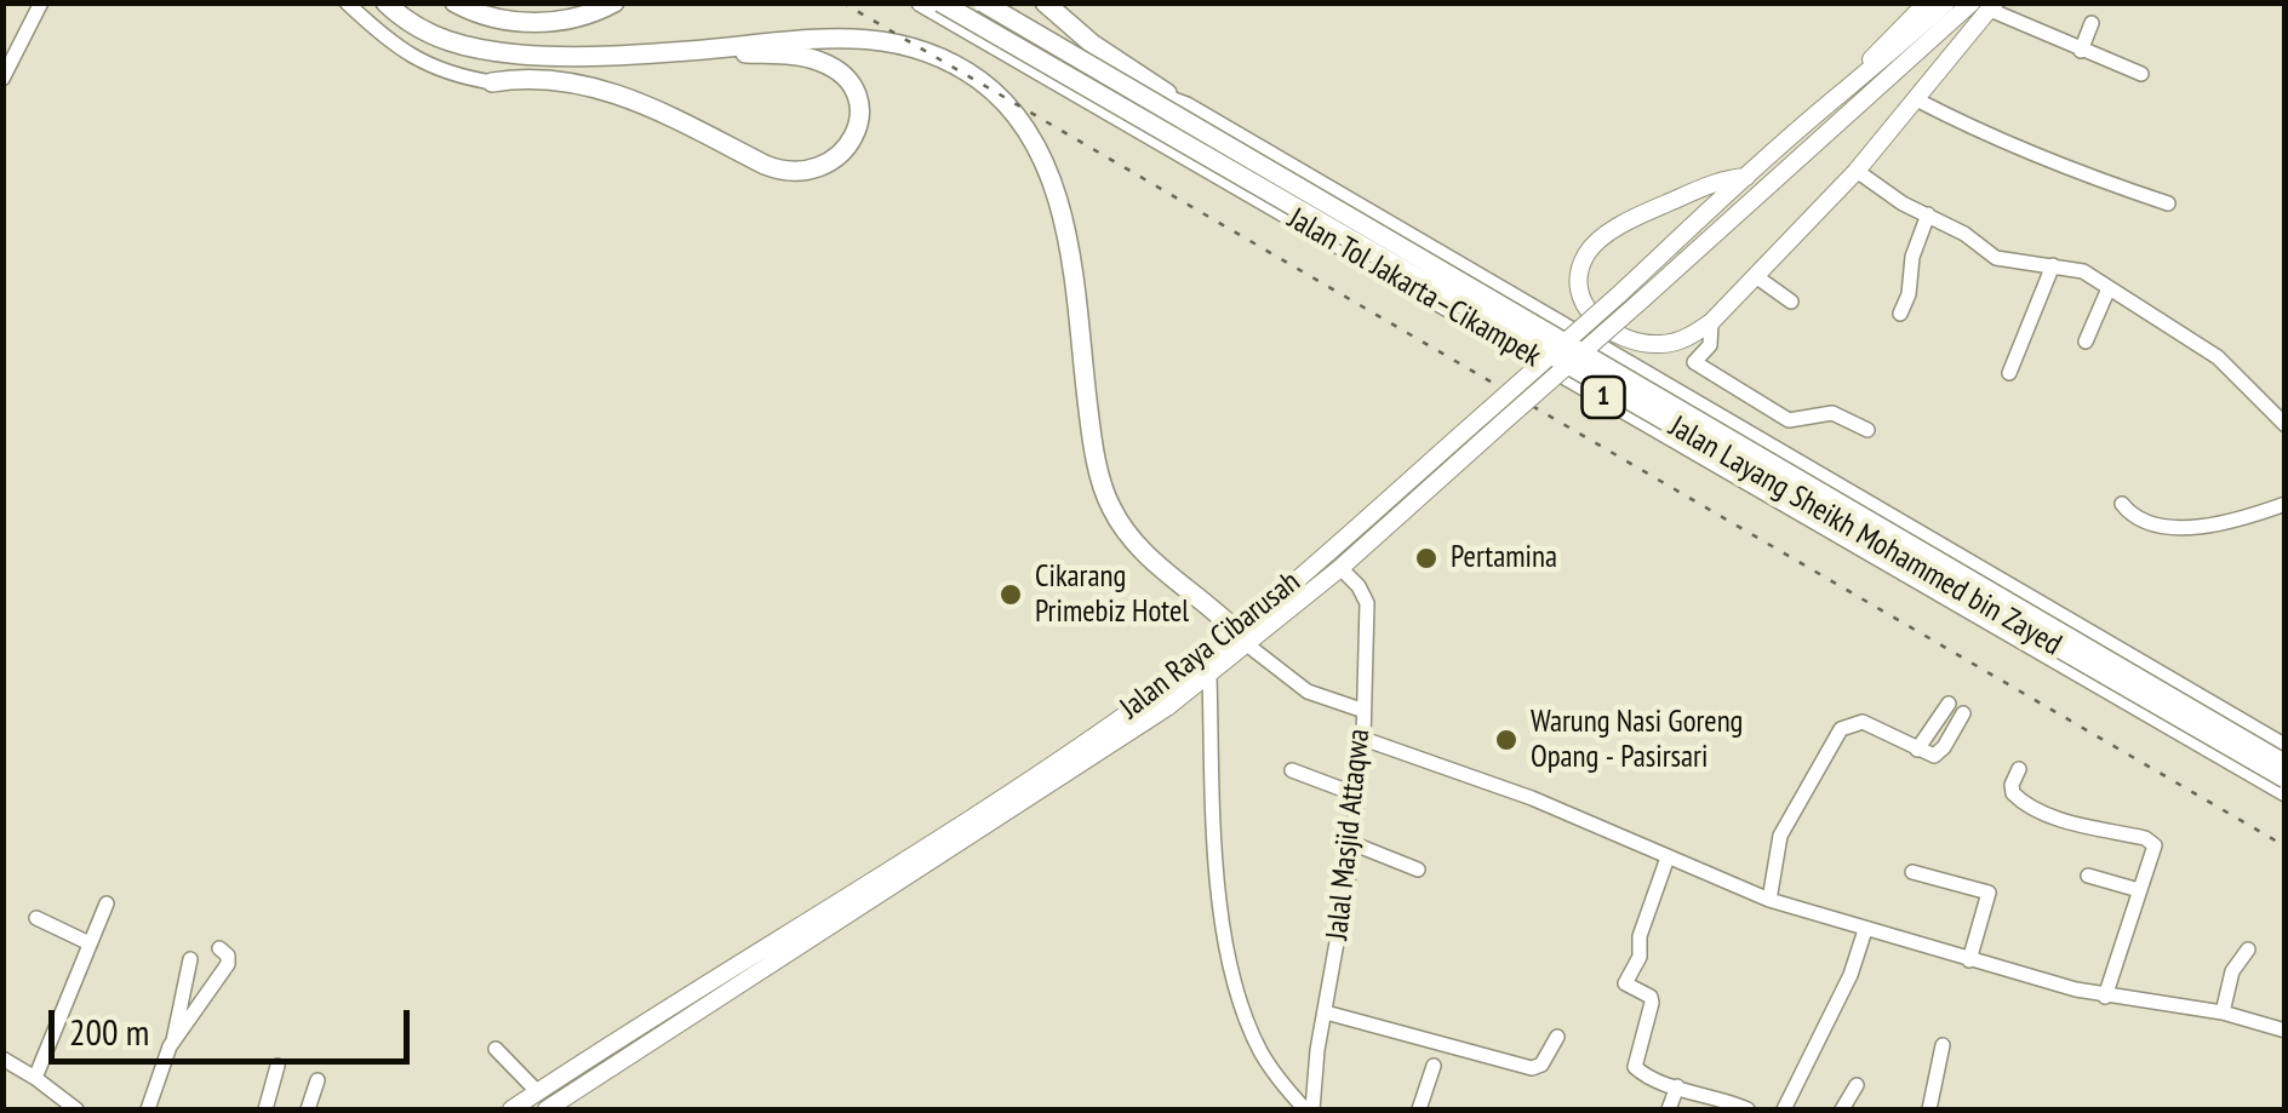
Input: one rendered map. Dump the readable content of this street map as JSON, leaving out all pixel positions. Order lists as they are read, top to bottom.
{
  "streets": {
    "highway": ["Jalan Tol Jakarta–Cikampek", "1", "Jalan Layang Sheikh Mohammed bin Zayed"],
    "main road": ["Jalan Raya Cibarusah"],
    "street": ["Jalal Masjid Attaqwa"]
  },
  "crossings": [
    ["Jalan Tol Jakarta–Cikampek", "Jalan Layang Sheikh Mohammed bin Zayed"],
    ["Jalan Raya Cibarusah", "Jalal Masjid Attaqwa"]
  ],
  "places": ["Pertamina", "Cikarang Primebiz Hotel", "Warung Nasi Goreng Opang - Pasirsari"],
  "scale_bar": "200 m"
}
